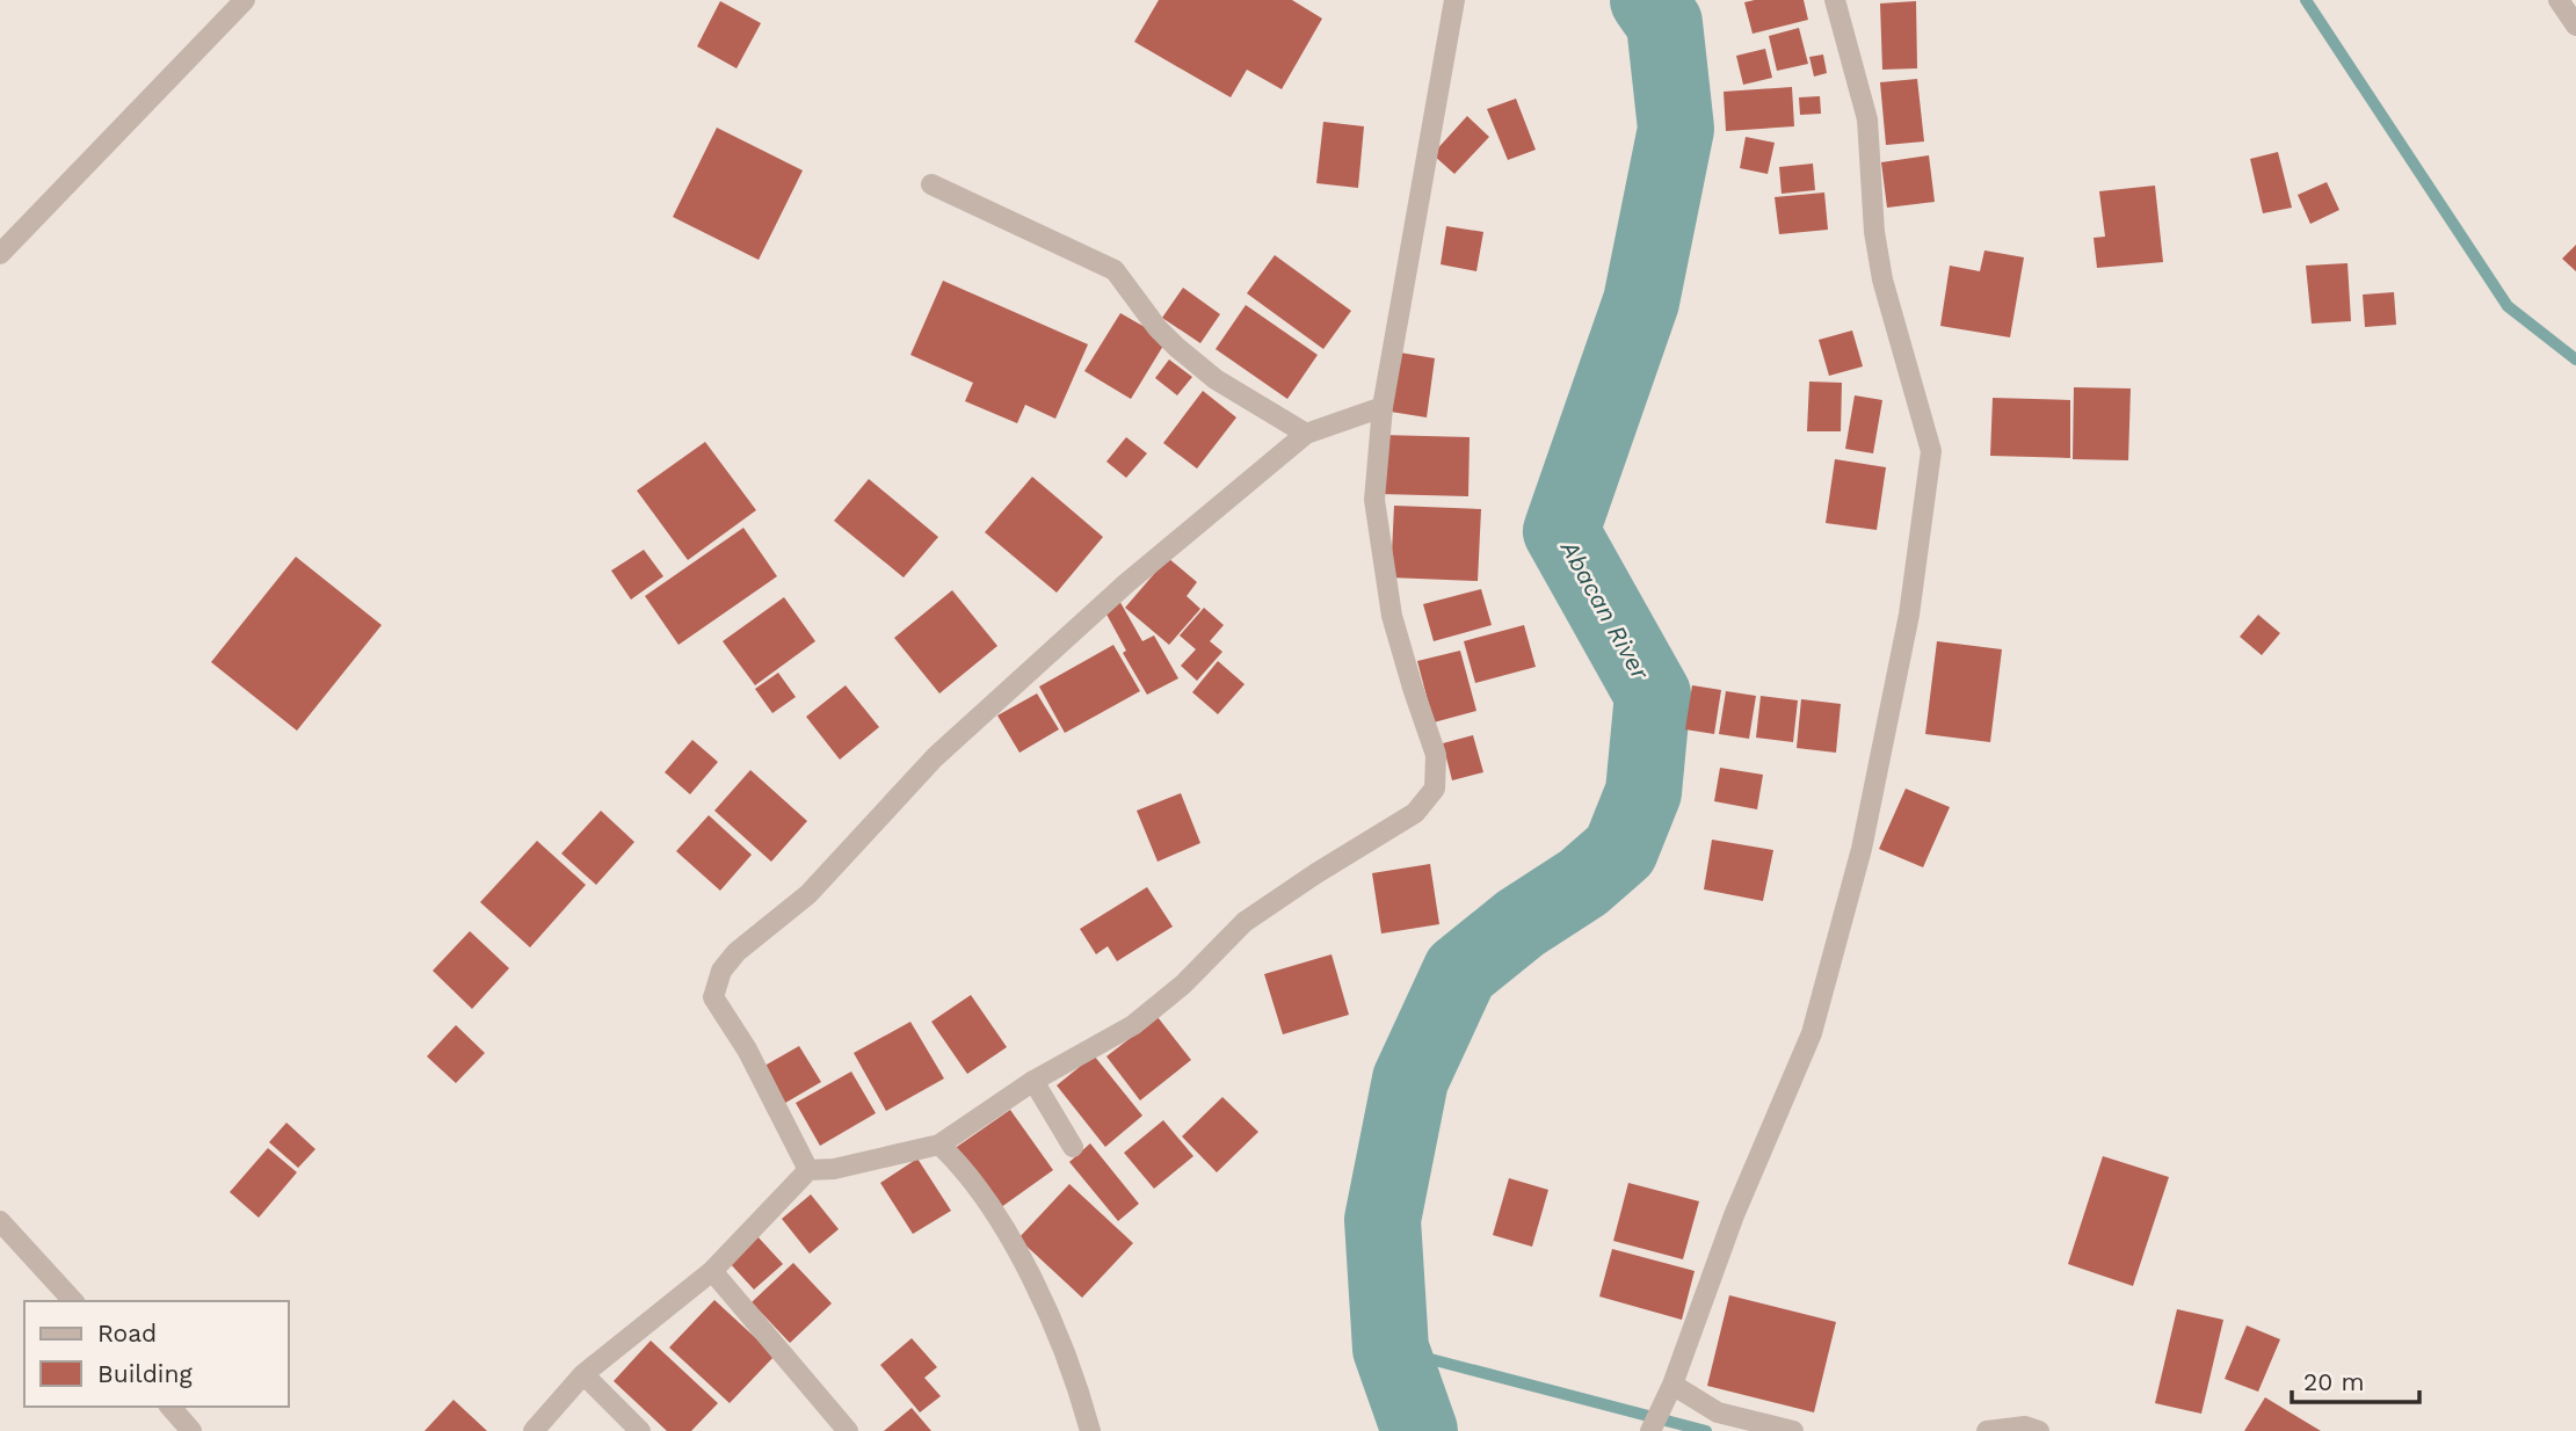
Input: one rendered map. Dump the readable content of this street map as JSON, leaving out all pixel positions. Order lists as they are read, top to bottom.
{
  "water": ["Abacan River"],
  "legend": ["Road", "Building"],
  "scale_bar": "20 m"
}
